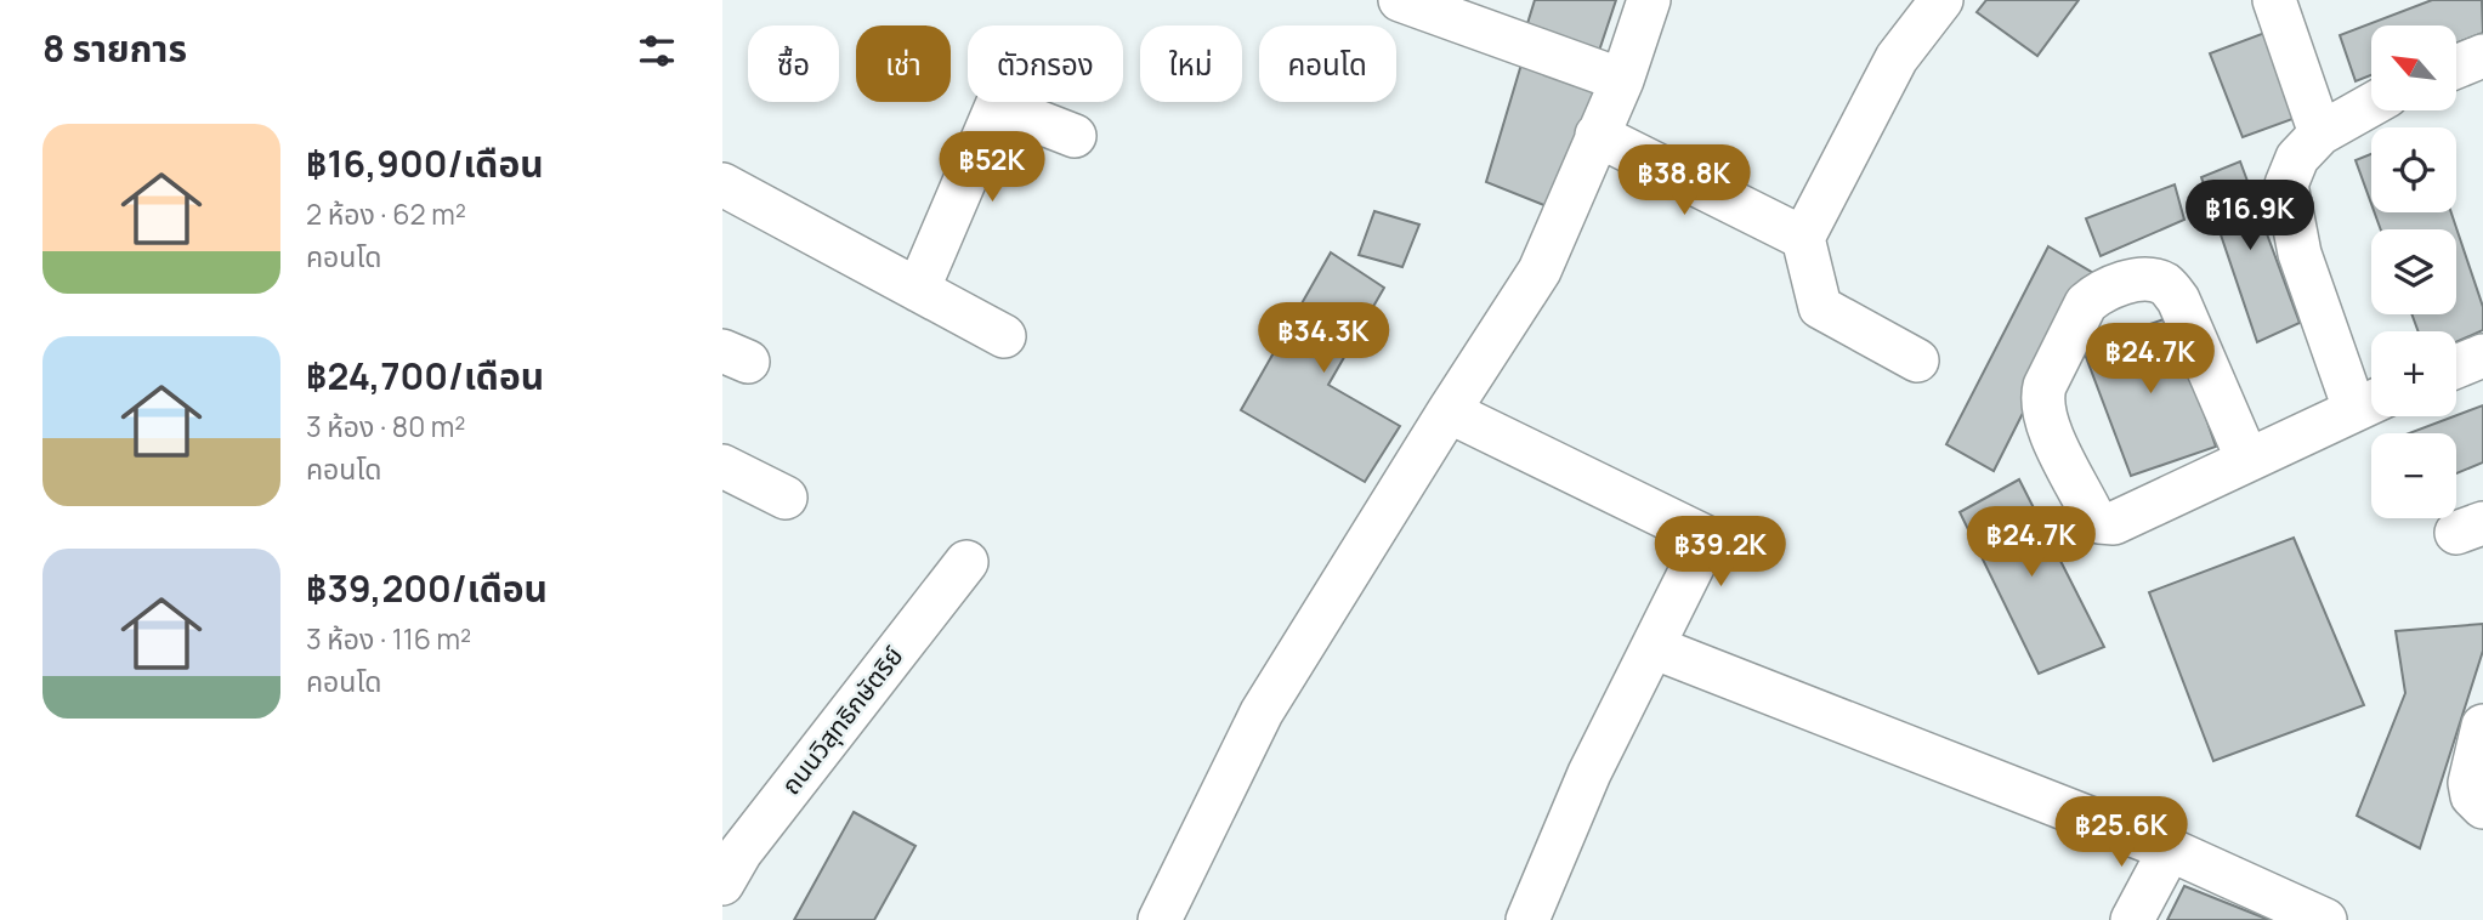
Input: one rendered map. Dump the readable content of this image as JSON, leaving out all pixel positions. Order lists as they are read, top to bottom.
{
  "streets": {
    "street": ["ถนนวิสุทธิกษัตริย์"]
  },
  "north": "top left",
  "page": {
    "heading": "8 รายการ",
    "map_buttons": ["+", "−"],
    "chip": [
      "ซื้อ",
      "เช่า",
      "ตัวกรอง",
      "ใหม่",
      "คอนโด"
    ],
    "list": [
      {
        "name": "฿16,900/เดือน",
        "note": "2 ห้อง · 62 m² · คอนโด"
      },
      {
        "name": "฿24,700/เดือน",
        "note": "3 ห้อง · 80 m² · คอนโด"
      },
      {
        "name": "฿39,200/เดือน",
        "note": "3 ห้อง · 116 m² · คอนโด"
      }
    ],
    "price": [
      "฿52K",
      "฿38.8K",
      "฿16.9K",
      "฿34.3K",
      "฿24.7K",
      "฿24.7K",
      "฿39.2K",
      "฿25.6K"
    ]
  }
}
